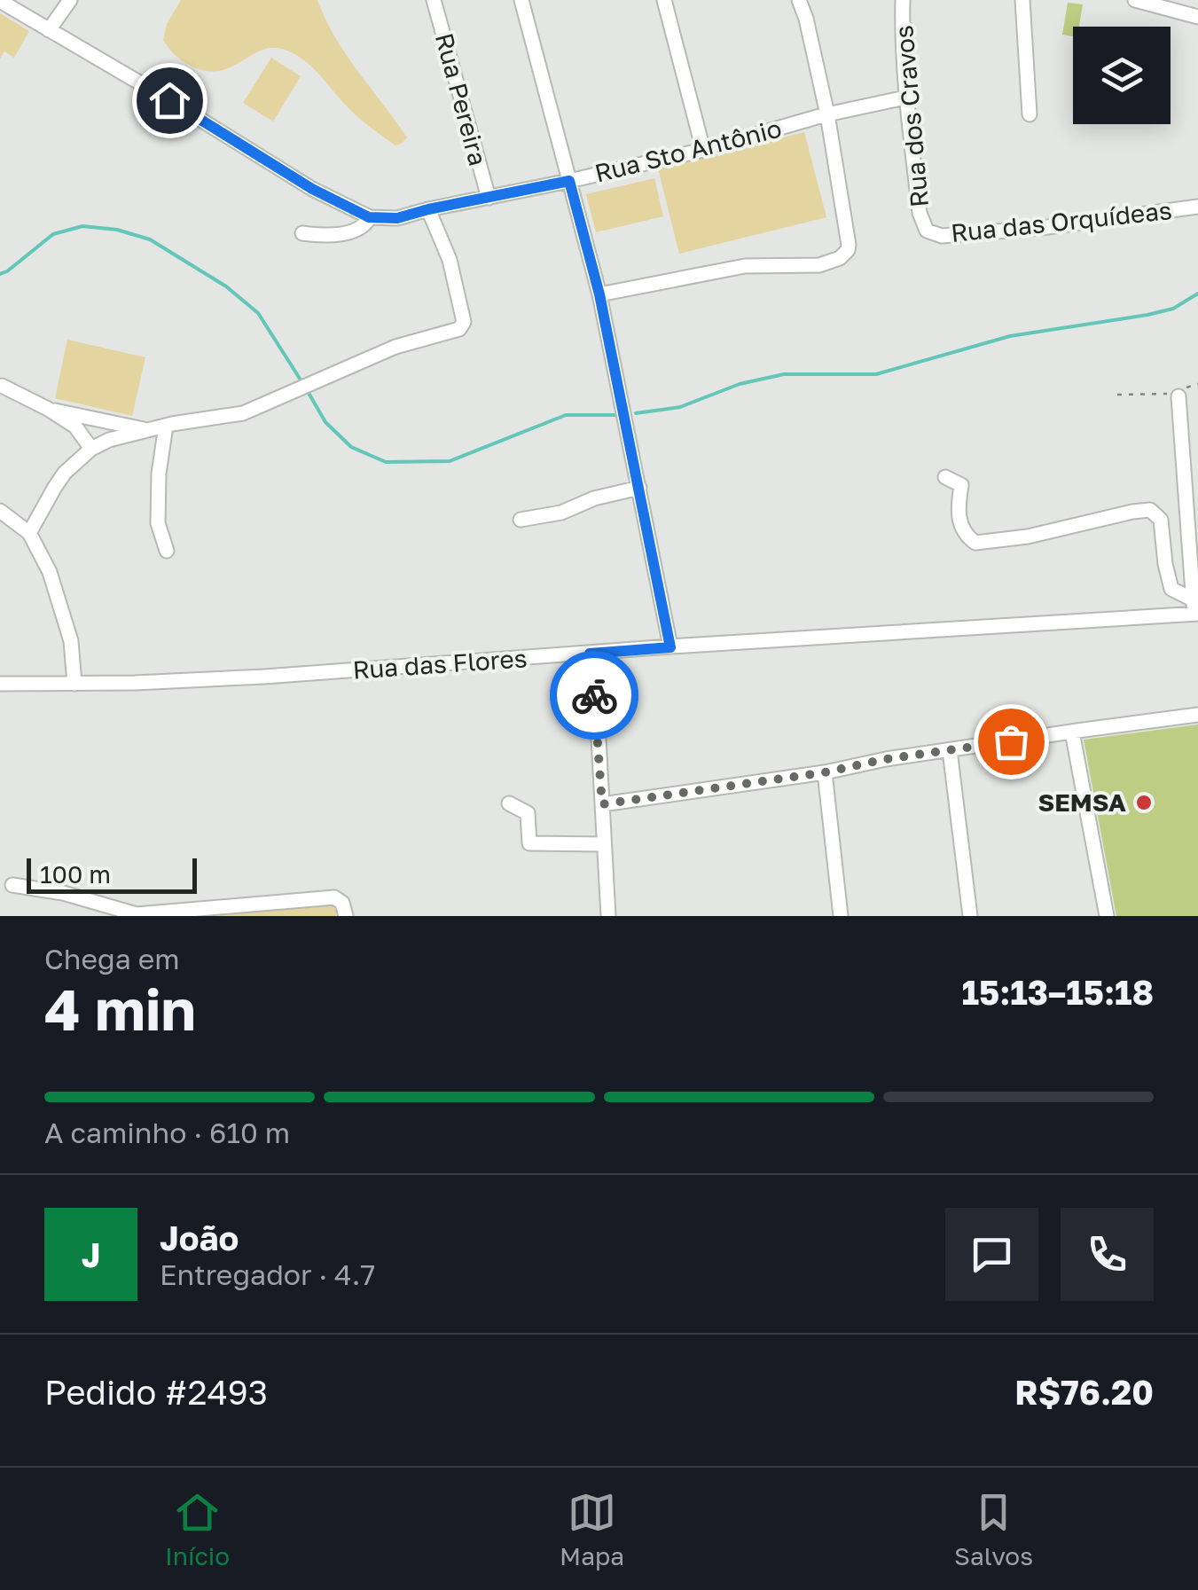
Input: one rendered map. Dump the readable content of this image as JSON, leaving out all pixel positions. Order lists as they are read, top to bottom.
{
  "streets": {
    "street": [
      "Rua Pereira",
      "Rua dos Cravos",
      "Rua Sto Antônio",
      "Rua das Orquídeas",
      "Rua das Flores"
    ]
  },
  "crossings": [
    ["Rua Pereira", "Rua Sto Antônio"],
    ["Rua dos Cravos", "Rua Sto Antônio"],
    ["Rua dos Cravos", "Rua das Orquídeas"]
  ],
  "places": ["SEMSA"],
  "scale_bar": "100 m",
  "page": {
    "scale": "100 m",
    "heading": ["4 min", "Chega em", "15:13–15:18"],
    "panel": [
      "João",
      "Entregador · 4.7",
      "Pedido #2493",
      "R$76.20"
    ],
    "bar": "A caminho · 610 m",
    "round": "J",
    "tabs": ["Início", "Mapa", "Salvos"]
  }
}
